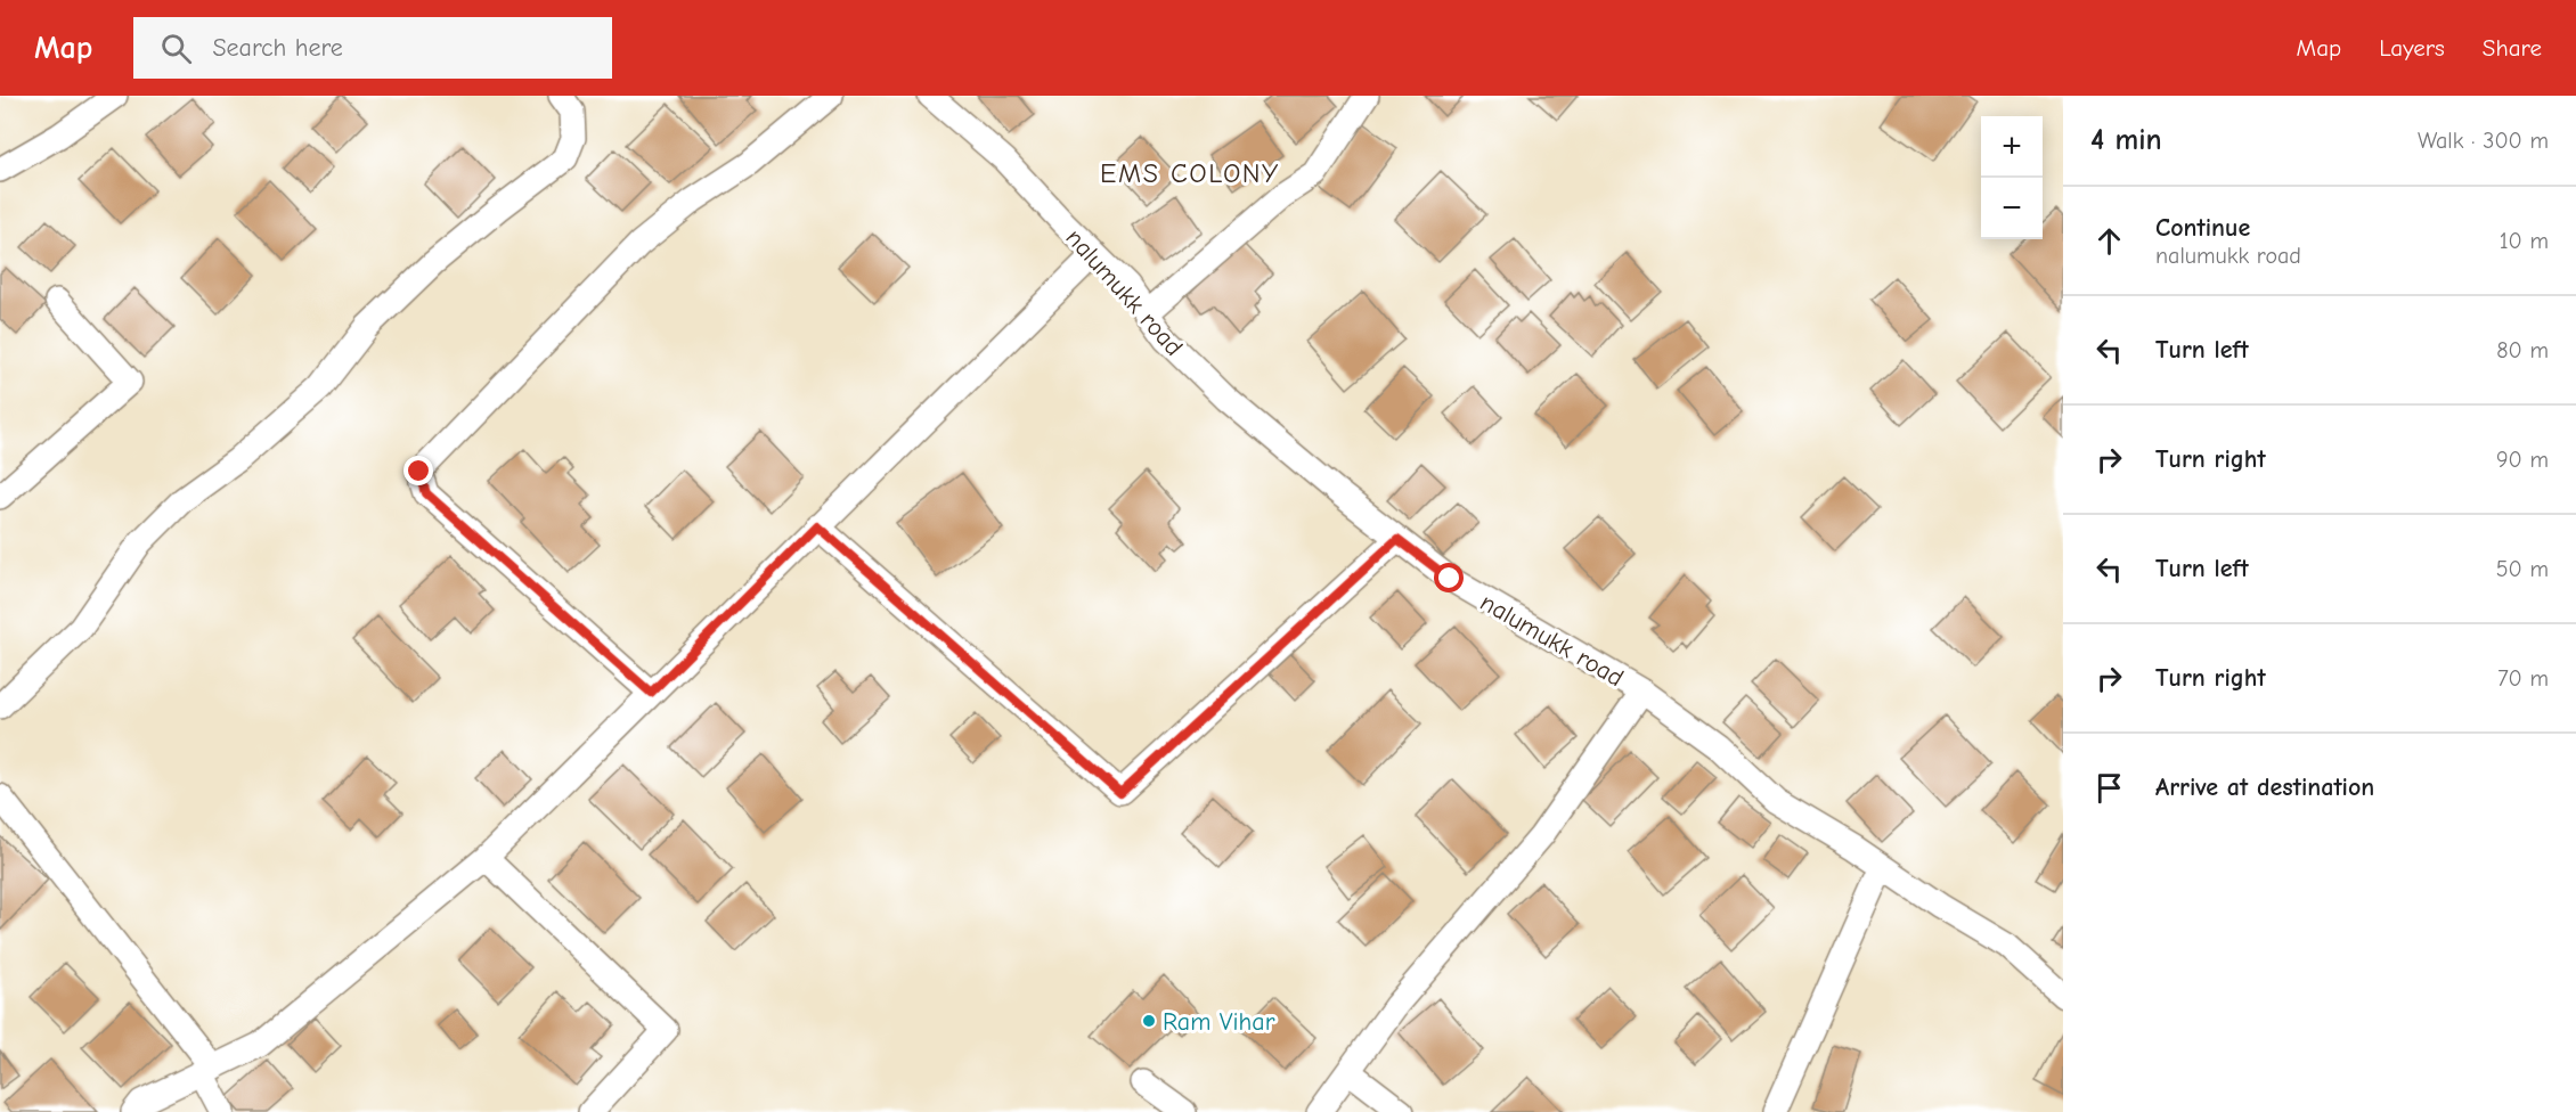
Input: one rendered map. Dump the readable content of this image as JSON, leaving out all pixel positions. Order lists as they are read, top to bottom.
{
  "streets": {
    "street": ["nalumukk road"]
  },
  "districts": ["EMS COLONY"],
  "places": ["Ram Vihar"],
  "page": {
    "header": "Map",
    "search": "Search here",
    "nav": ["Map", "Layers", "Share"],
    "heading": ["4 min", "Walk · 300 m"],
    "map_buttons": ["+", "−"],
    "list": [
      ["Continue", "nalumukk road", "10 m"],
      ["Turn left", "80 m"],
      ["Turn right", "90 m"],
      ["Turn left", "50 m"],
      ["Turn right", "70 m"],
      "Arrive at destination"
    ]
  }
}
